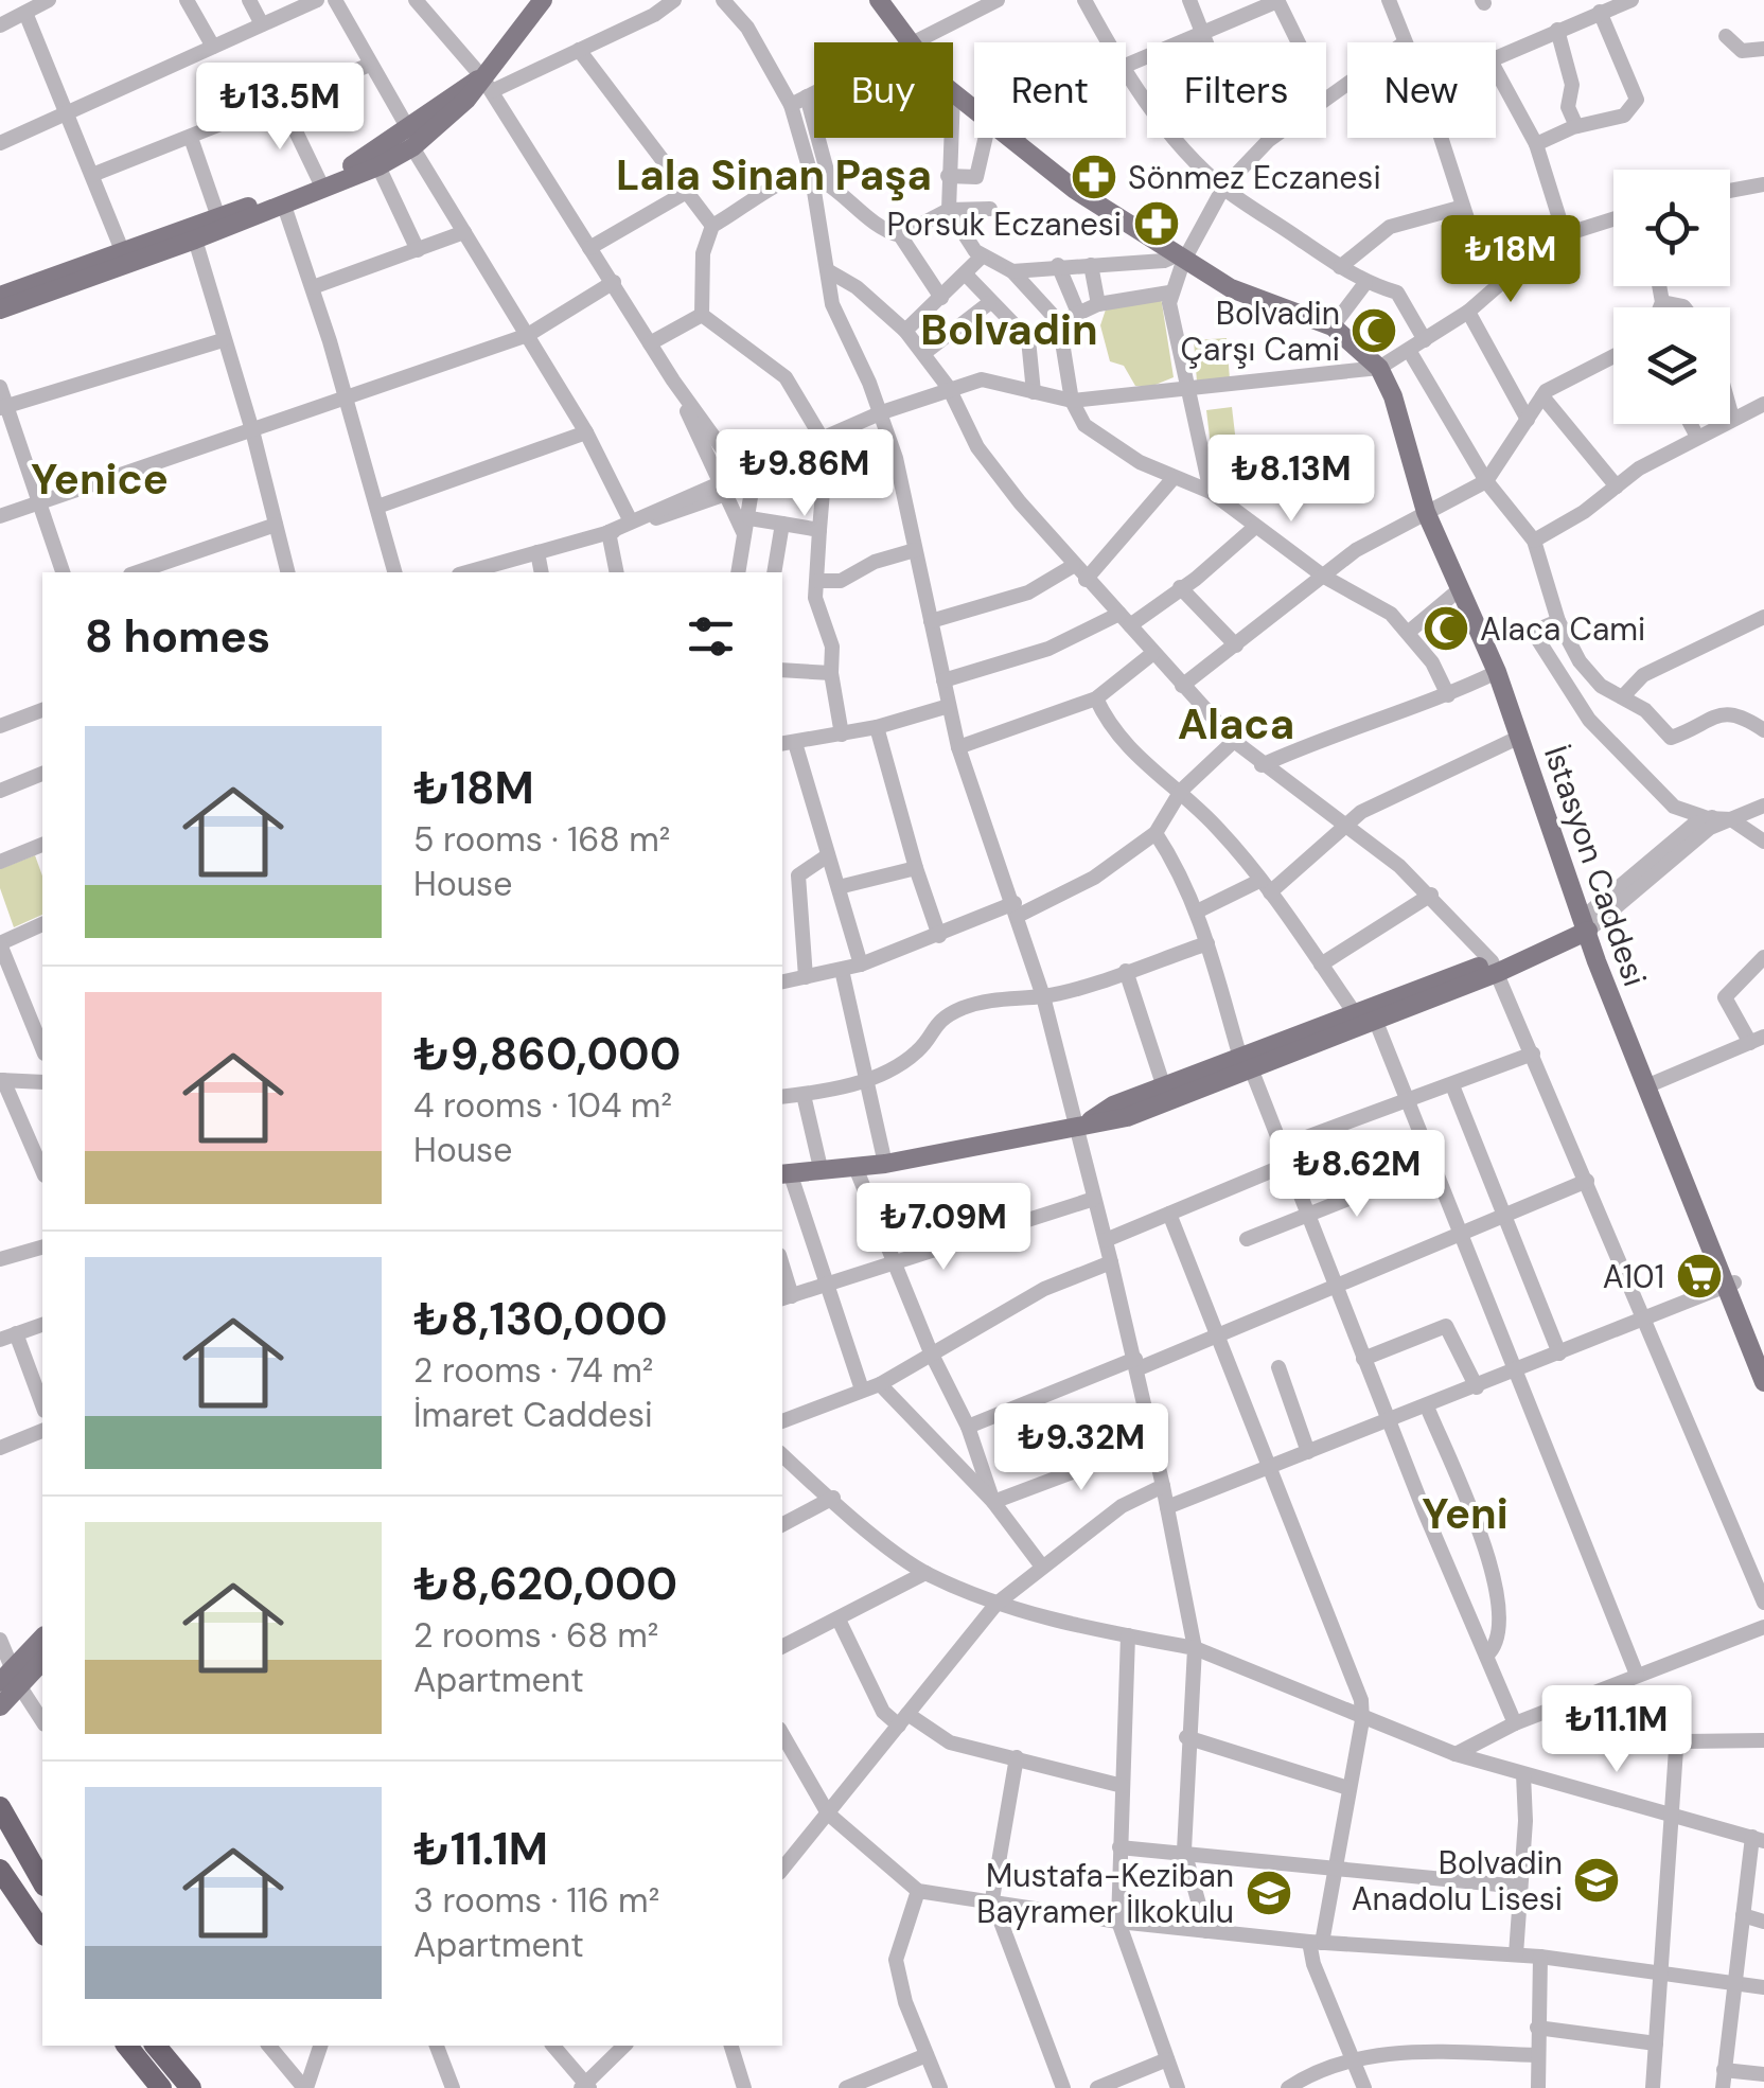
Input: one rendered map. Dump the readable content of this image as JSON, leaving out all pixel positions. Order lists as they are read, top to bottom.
{
  "streets": {
    "main road": ["İstasyon Caddesi"]
  },
  "districts": [
    "Lala Sinan Paşa",
    "Bolvadin",
    "Yenice",
    "Alaca",
    "Yeni"
  ],
  "places": {
    "pharmacy": ["Sönmez Eczanesi", "Porsuk Eczanesi"],
    "mosque": ["Bolvadin Çarşı Cami", "Alaca Cami"],
    "supermarket": ["A101"],
    "school or university": ["Bolvadin Anadolu Lisesi", "Mustafa-Keziban Bayramer İlkokulu"]
  },
  "page": {
    "chip": [
      "Buy",
      "Rent",
      "Filters",
      "New"
    ],
    "price": [
      "₺13.5M",
      "₺18M",
      "₺9.86M",
      "₺8.13M",
      "₺8.62M",
      "₺7.09M",
      "₺9.32M",
      "₺11.1M"
    ],
    "heading": "8 homes",
    "list": [
      {
        "name": "₺18M",
        "note": "5 rooms · 168 m² · House"
      },
      {
        "name": "₺9,860,000",
        "note": "4 rooms · 104 m² · House"
      },
      {
        "name": "₺8,130,000",
        "note": "2 rooms · 74 m² · İmaret Caddesi"
      },
      {
        "name": "₺8,620,000",
        "note": "2 rooms · 68 m² · Apartment"
      },
      {
        "name": "₺11.1M",
        "note": "3 rooms · 116 m² · Apartment"
      }
    ]
  }
}
